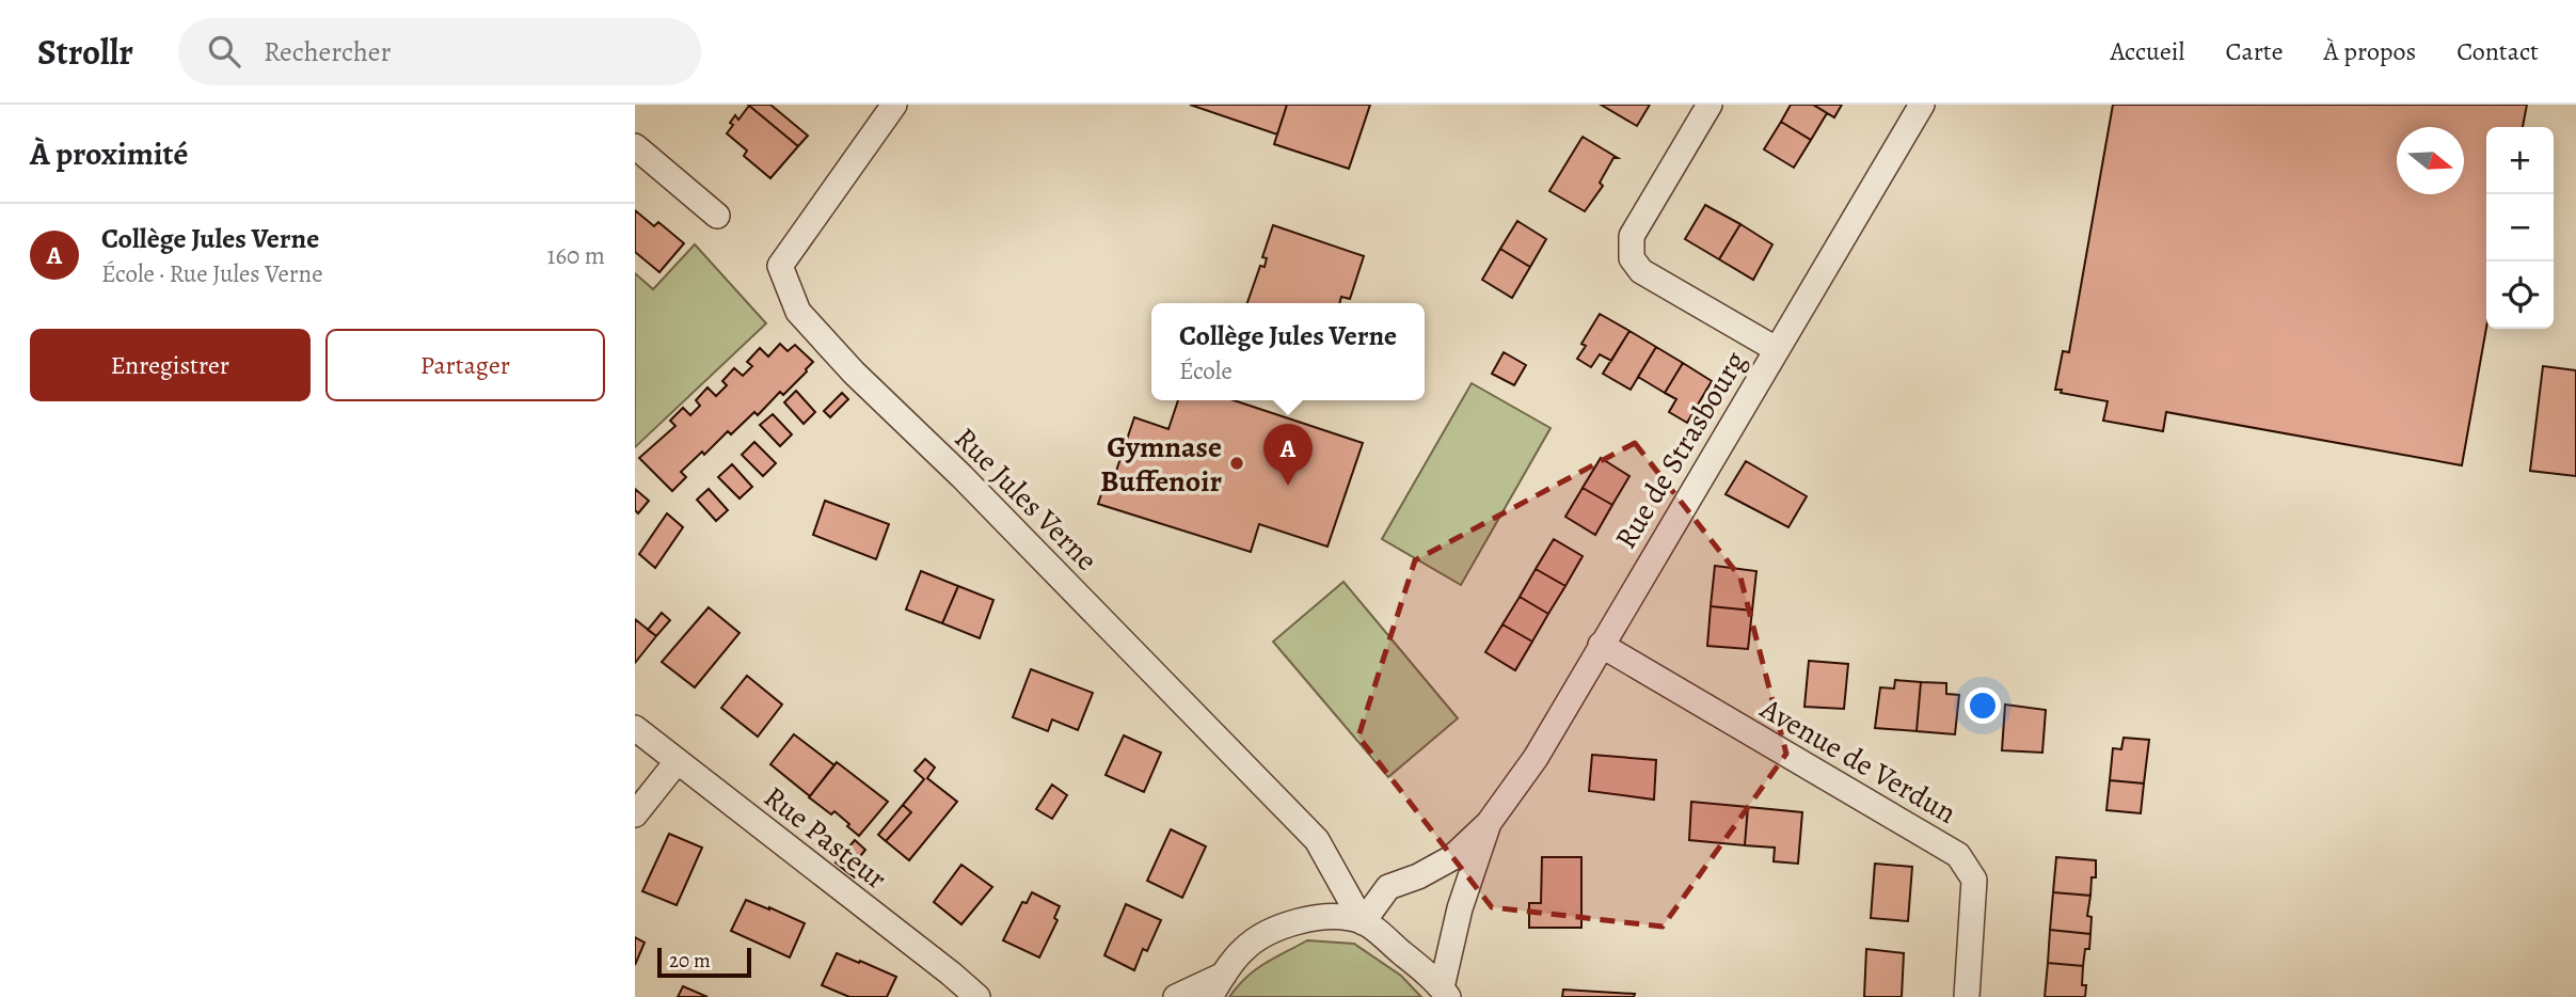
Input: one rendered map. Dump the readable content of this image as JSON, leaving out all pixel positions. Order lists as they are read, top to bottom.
{
  "streets": {
    "street": [
      "Rue de Strasbourg",
      "Rue Jules Verne",
      "Avenue de Verdun",
      "Rue Pasteur"
    ]
  },
  "crossings": [
    ["Rue de Strasbourg", "Avenue de Verdun"]
  ],
  "places": ["Gymnase Buffenoir"],
  "scale_bar": "20 m",
  "north": "right",
  "page": {
    "header": "Strollr",
    "search": "Rechercher",
    "nav": [
      "Accueil",
      "Carte",
      "À propos",
      "Contact"
    ],
    "heading": "À proximité",
    "map_buttons": ["+", "−"],
    "list": [
      {
        "mark": "A",
        "name": "Collège Jules Verne",
        "note": "École · Rue Jules Verne",
        "value": "160 m"
      }
    ],
    "popup": ["Collège Jules Verne", "École"],
    "buttons": ["Enregistrer", "Partager"],
    "pins": "A",
    "scale": "20 m"
  }
}
